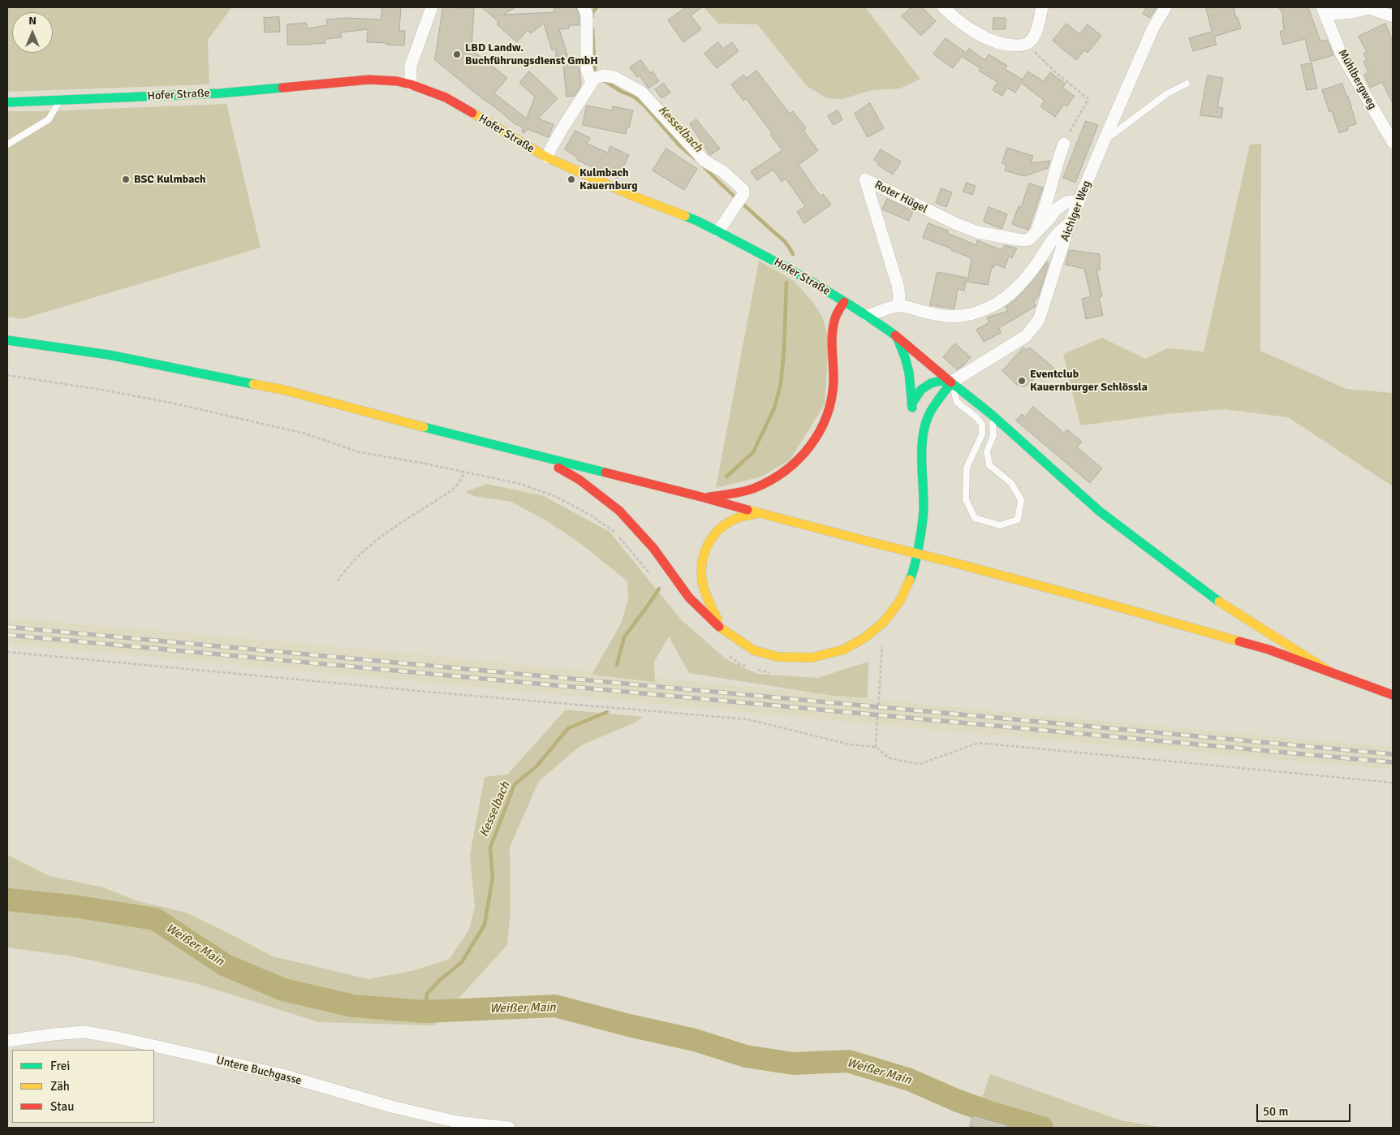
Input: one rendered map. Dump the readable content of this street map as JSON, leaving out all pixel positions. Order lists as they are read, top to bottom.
{
  "streets": {
    "main road": ["Hofer Straße"],
    "street": [
      "Mühlbergweg",
      "Roter Hügel",
      "Aichiger Weg",
      "Untere Buchgasse"
    ]
  },
  "crossings": [
    ["Hofer Straße", "Aichiger Weg"],
    ["Roter Hügel", "Aichiger Weg"]
  ],
  "water": ["Kesselbach", "Weißer Main"],
  "places": [
    "LBD Landw. Buchführungsdienst GmbH",
    "BSC Kulmbach",
    "Kulmbach Kauernburg",
    "Eventclub Kauernburger Schlössla"
  ],
  "legend": ["Frei", "Zäh", "Stau"],
  "scale_bar": "50 m",
  "north": "top"
}
